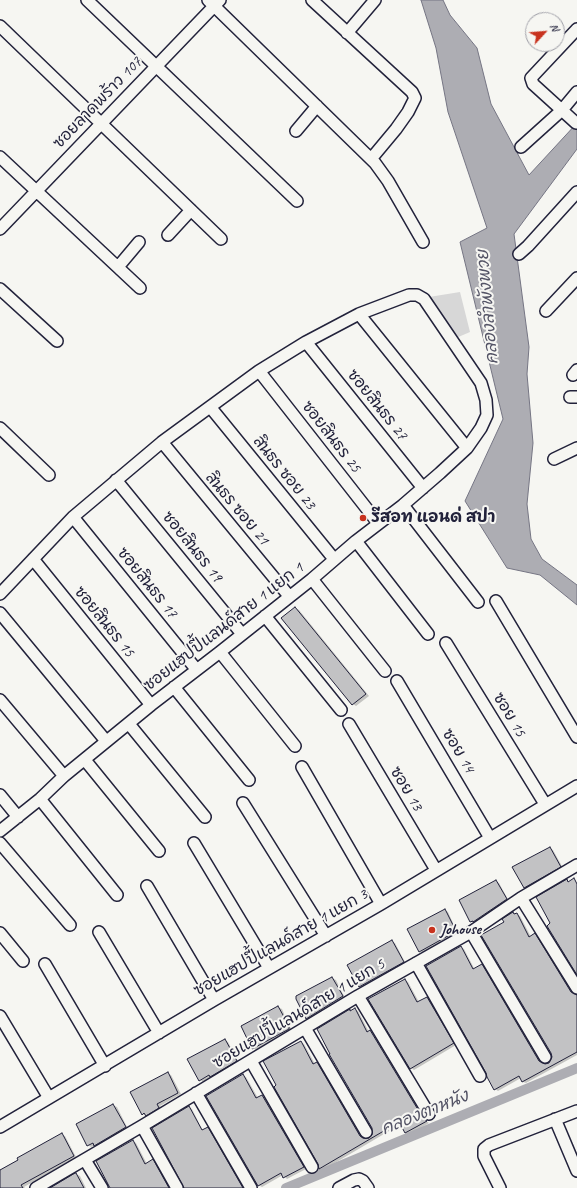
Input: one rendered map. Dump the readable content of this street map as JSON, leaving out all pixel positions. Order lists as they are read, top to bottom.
{
  "streets": {
    "street": [
      "ซอยลาดพร้าว 107",
      "ซอยสินธร 27",
      "ซอยสินธร 25",
      "สินธร ซอย 23",
      "สินธร ซอย 21",
      "ซอยสินธร 19",
      "ซอยสินธร 17",
      "ซอยสินธร 15",
      "ซอยแฮปปี้แลนด์สาย 1 แยก 1",
      "ซอย 15",
      "ซอย 14",
      "ซอย 13",
      "ซอยแฮปปี้แลนด์สาย 1 แยก 3",
      "ซอยแฮปปี้แลนด์สาย 1 แยก 5"
    ]
  },
  "crossings": [
    ["ซอยสินธร 27", "ซอยแฮปปี้แลนด์สาย 1 แยก 1"],
    ["ซอยสินธร 25", "ซอยแฮปปี้แลนด์สาย 1 แยก 1"],
    ["สินธร ซอย 23", "ซอยแฮปปี้แลนด์สาย 1 แยก 1"],
    ["สินธร ซอย 21", "ซอยแฮปปี้แลนด์สาย 1 แยก 1"],
    ["ซอยสินธร 19", "ซอยแฮปปี้แลนด์สาย 1 แยก 1"],
    ["ซอยสินธร 17", "ซอยแฮปปี้แลนด์สาย 1 แยก 1"],
    ["ซอยสินธร 15", "ซอยแฮปปี้แลนด์สาย 1 แยก 1"],
    ["ซอย 15", "ซอยแฮปปี้แลนด์สาย 1 แยก 3"],
    ["ซอย 14", "ซอยแฮปปี้แลนด์สาย 1 แยก 3"],
    ["ซอย 13", "ซอยแฮปปี้แลนด์สาย 1 แยก 3"]
  ],
  "water": ["คลองลำพังพวย", "คลองตาหนัง"],
  "places": ["รีสอท แอนด่ สปา", "Johouse"],
  "north": "top right"
}
